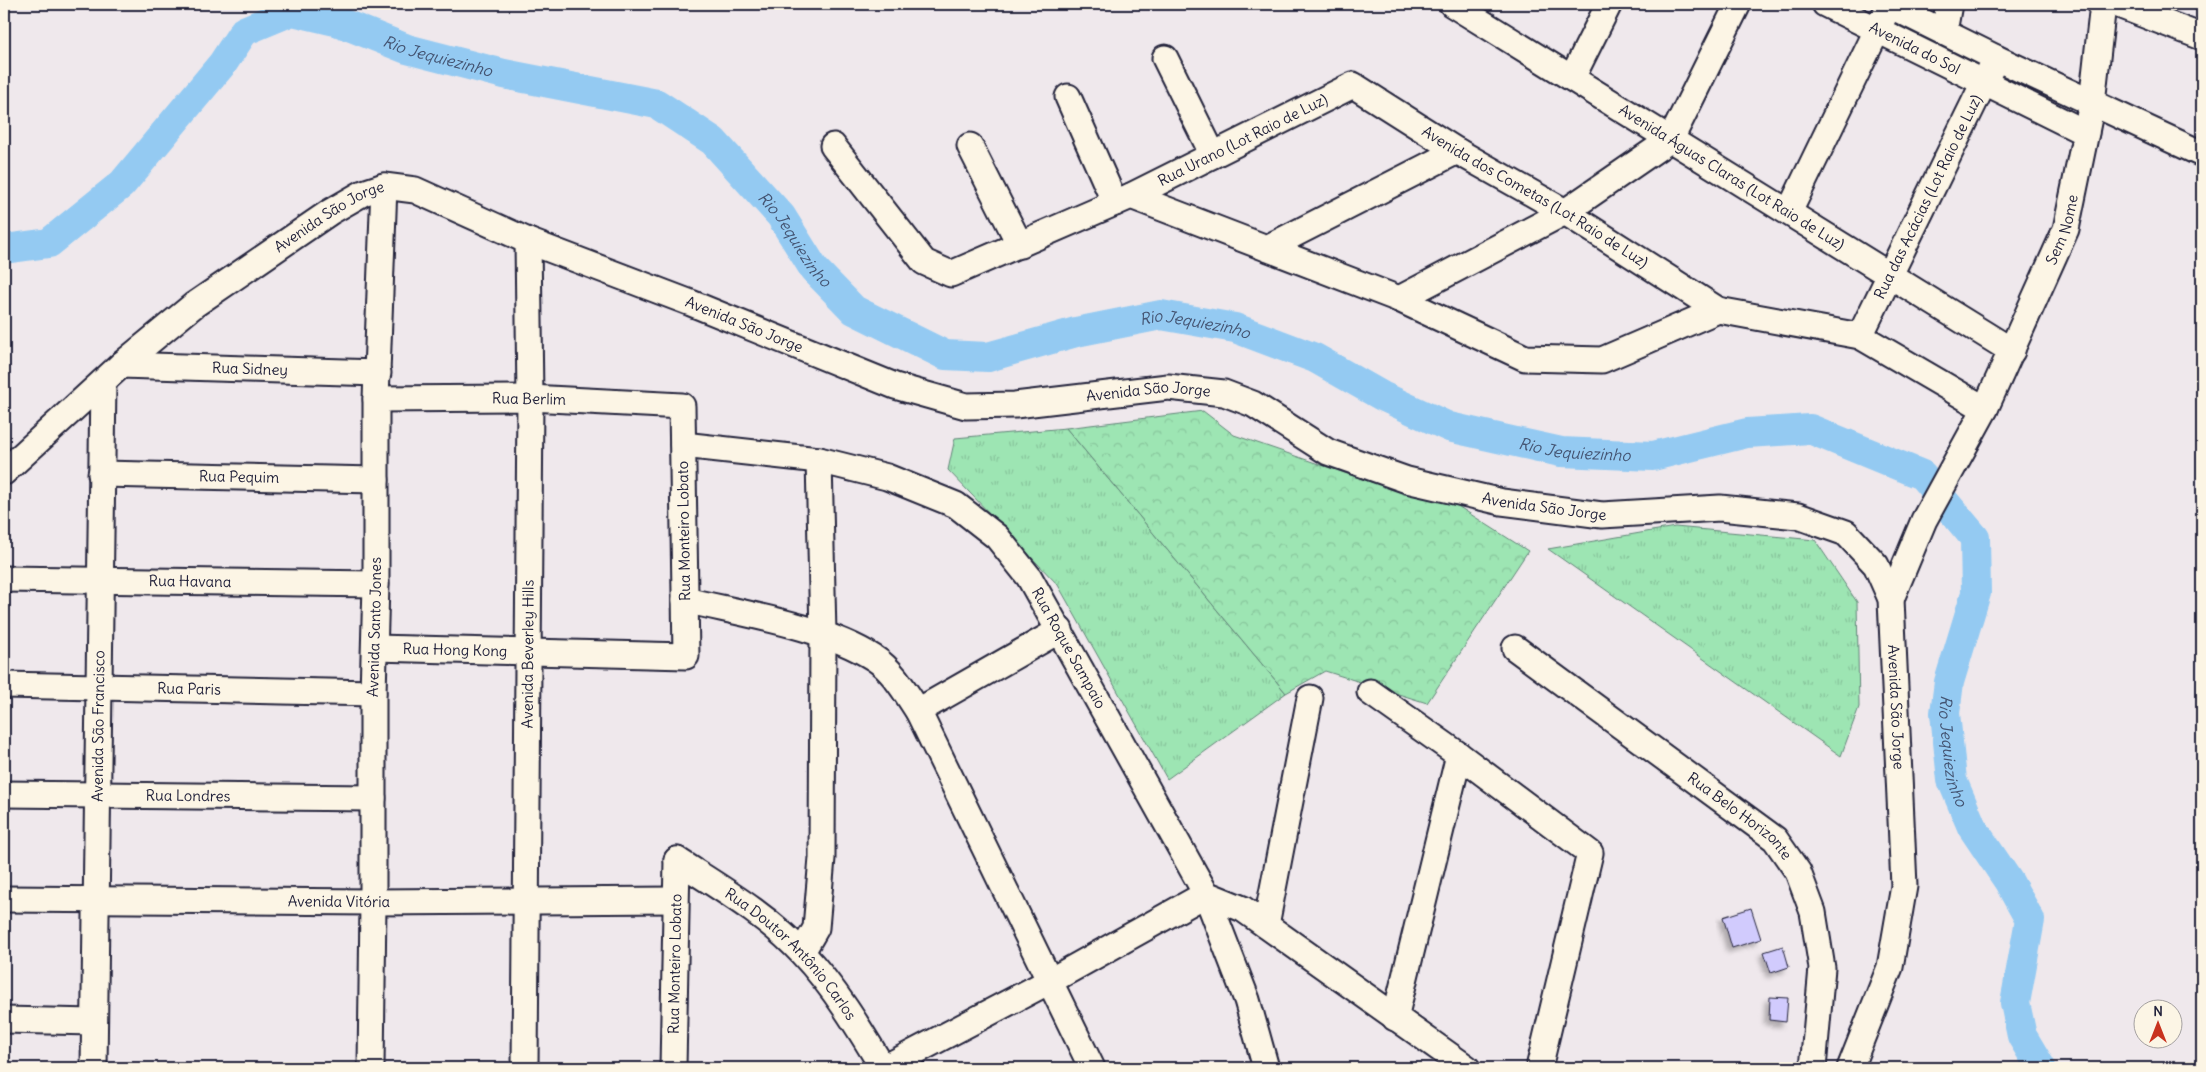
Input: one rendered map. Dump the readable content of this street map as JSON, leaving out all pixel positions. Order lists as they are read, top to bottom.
{
  "streets": {
    "street": [
      "Avenida do Sol",
      "Rua Urano (Lot Raio de Luz)",
      "Avenida Águas Claras (Lot Raio de Luz)",
      "Avenida dos Cometas (Lot Raio de Luz)",
      "Rua das Acácias (Lot Raio de Luz)",
      "Avenida São Jorge",
      "Sem Nome",
      "Rua Sidney",
      "Rua Berlim",
      "Rua Pequim",
      "Rua Monteiro Lobato",
      "Rua Havana",
      "Avenida Santo Jones",
      "Rua Roque Sampaio",
      "Rua Hong Kong",
      "Avenida Beverley Hills",
      "Rua Paris",
      "Avenida São Francisco",
      "Rua Londres",
      "Rua Belo Horizonte",
      "Avenida Vitória",
      "Rua Doutor Antônio Carlos"
    ]
  },
  "crossings": [
    ["Avenida do Sol", "Rua das Acácias (Lot Raio de Luz)"],
    ["Avenida do Sol", "Sem Nome"],
    ["Rua Urano (Lot Raio de Luz)", "Avenida dos Cometas (Lot Raio de Luz)"],
    ["Avenida Águas Claras (Lot Raio de Luz)", "Rua das Acácias (Lot Raio de Luz)"],
    ["Avenida Águas Claras (Lot Raio de Luz)", "Sem Nome"],
    ["Avenida São Jorge", "Sem Nome"],
    ["Avenida São Jorge", "Rua Sidney"],
    ["Avenida São Jorge", "Avenida Santo Jones"],
    ["Avenida São Jorge", "Avenida Beverley Hills"],
    ["Avenida São Jorge", "Avenida São Francisco"],
    ["Rua Sidney", "Avenida Santo Jones"],
    ["Rua Berlim", "Rua Monteiro Lobato"],
    ["Rua Berlim", "Avenida Santo Jones"],
    ["Rua Berlim", "Avenida Beverley Hills"],
    ["Rua Pequim", "Avenida Santo Jones"],
    ["Rua Pequim", "Avenida São Francisco"],
    ["Rua Monteiro Lobato", "Rua Roque Sampaio"],
    ["Rua Monteiro Lobato", "Rua Hong Kong"],
    ["Rua Monteiro Lobato", "Avenida Vitória"],
    ["Rua Monteiro Lobato", "Rua Doutor Antônio Carlos"],
    ["Rua Havana", "Avenida Santo Jones"],
    ["Rua Havana", "Avenida São Francisco"],
    ["Avenida Santo Jones", "Rua Hong Kong"],
    ["Avenida Santo Jones", "Rua Paris"],
    ["Avenida Santo Jones", "Rua Londres"],
    ["Avenida Santo Jones", "Avenida Vitória"],
    ["Rua Hong Kong", "Avenida Beverley Hills"],
    ["Avenida Beverley Hills", "Avenida Vitória"],
    ["Rua Paris", "Avenida São Francisco"],
    ["Avenida São Francisco", "Rua Londres"],
    ["Avenida São Francisco", "Avenida Vitória"]
  ],
  "water": ["Rio Jequiezinho"],
  "north": "top"
}
